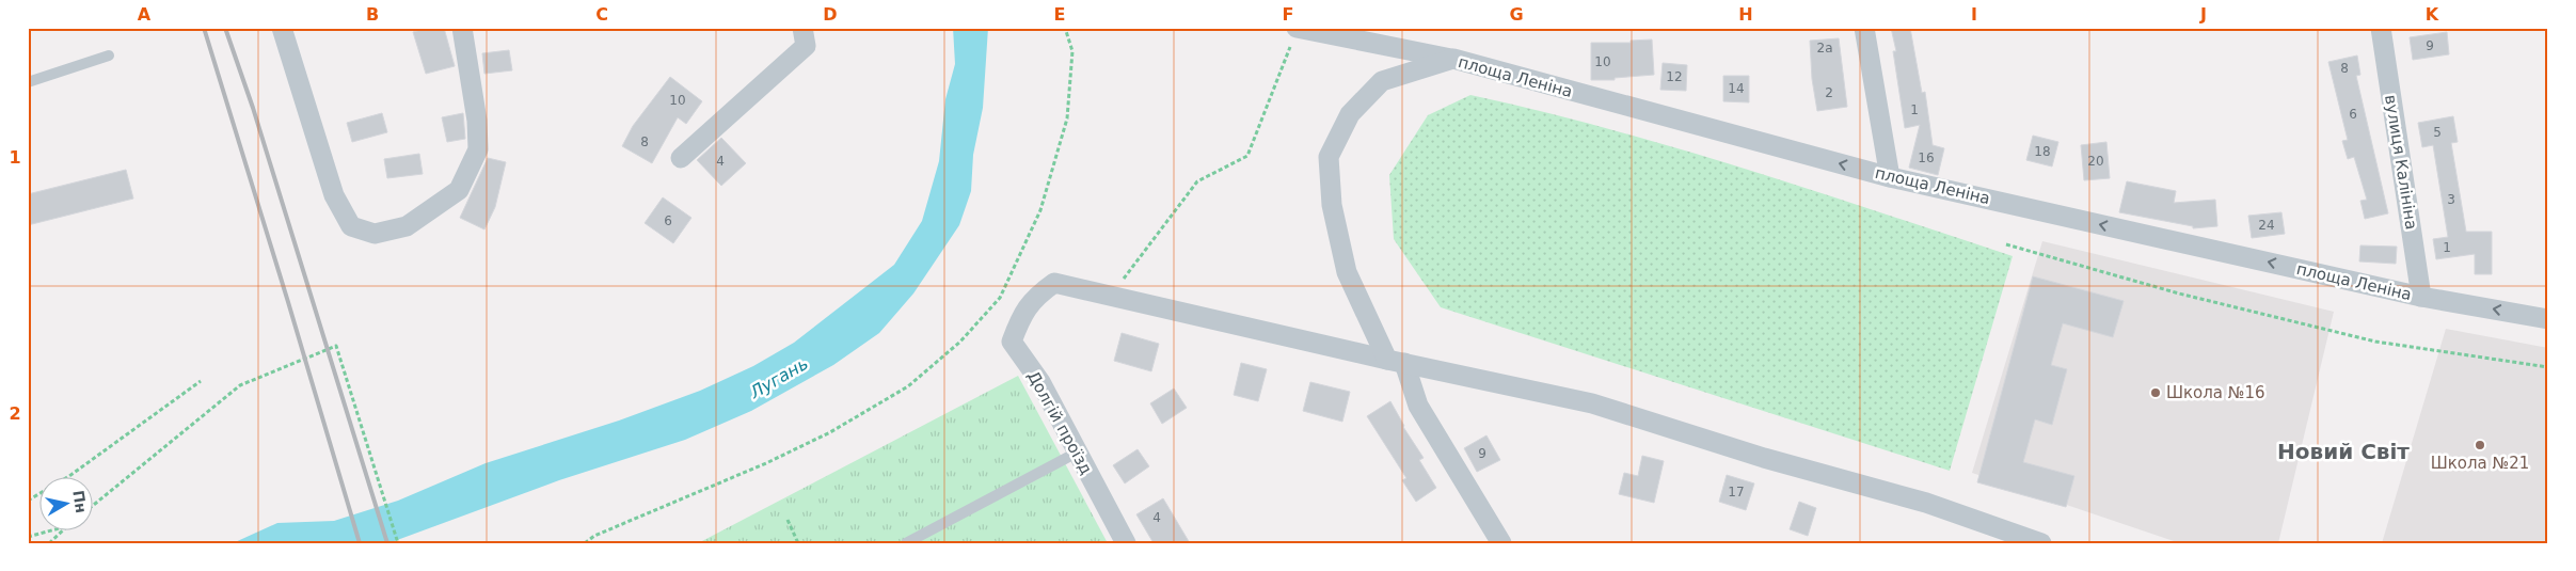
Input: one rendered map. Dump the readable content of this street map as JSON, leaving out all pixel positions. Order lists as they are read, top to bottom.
{
  "streets": {
    "street": ["площа Леніна", "вулиця Калініна", "Долгій проїзд"]
  },
  "crossings": [
    ["площа Леніна", "вулиця Калініна"]
  ],
  "one_way": ["площа Леніна"],
  "districts": ["Новий Світ"],
  "water": ["Лугань"],
  "places": ["Школа №16", "Школа №21"],
  "house_numbers": [
    "9",
    "2а",
    "10",
    "8",
    "12",
    "14",
    "2",
    "10",
    "1",
    "6",
    "5",
    "8",
    "18",
    "16",
    "4",
    "20",
    "3",
    "6",
    "24",
    "1",
    "9",
    "17",
    "4"
  ],
  "north": "right",
  "grid": {
    "columns": [
      "A",
      "B",
      "C",
      "D",
      "E",
      "F",
      "G",
      "H",
      "I",
      "J",
      "K"
    ],
    "rows": ["1", "2"]
  }
}
